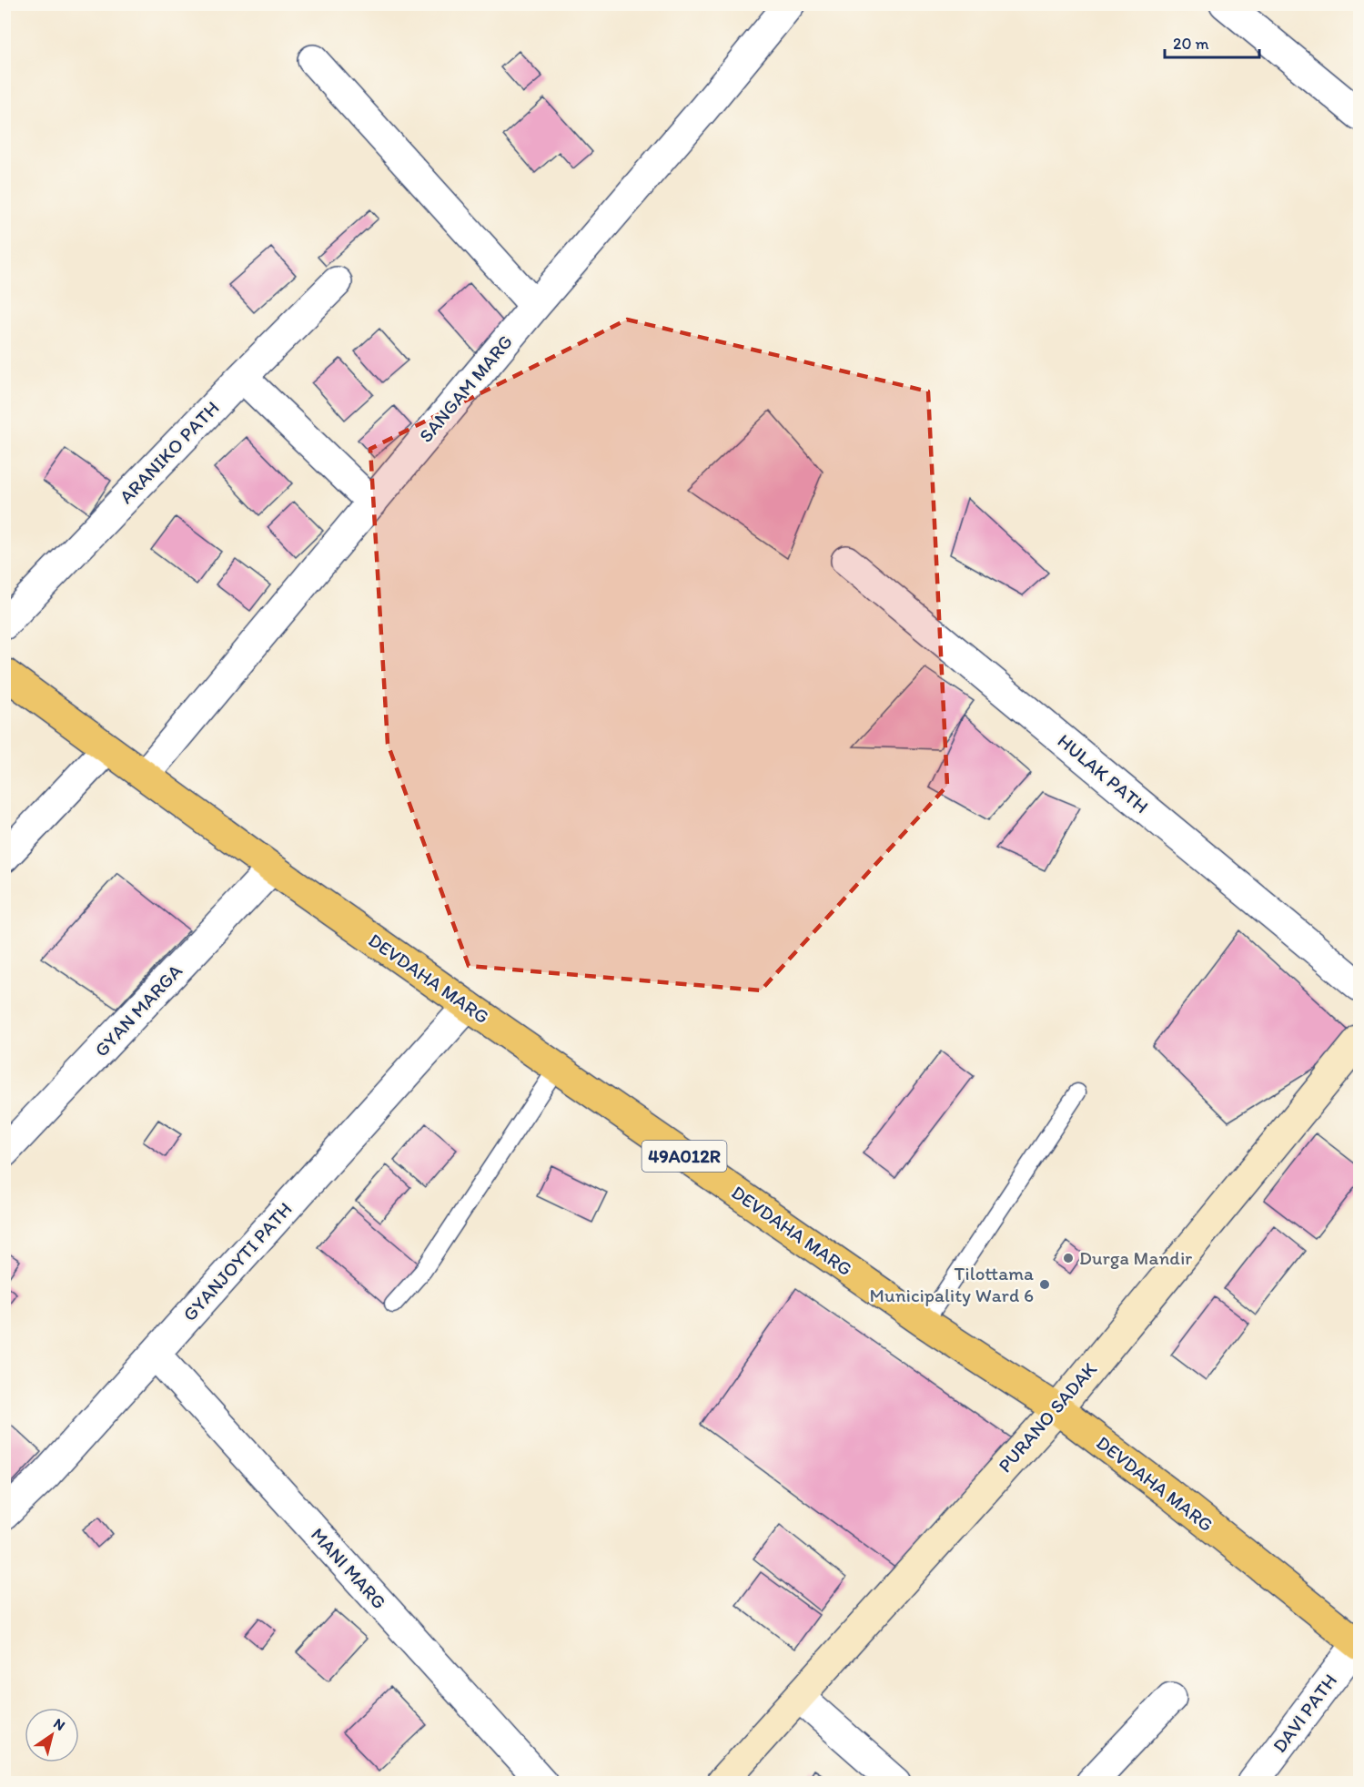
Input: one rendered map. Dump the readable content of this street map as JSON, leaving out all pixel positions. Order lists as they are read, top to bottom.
{
  "streets": {
    "main road": ["DEVDAHA MARG", "49A012R", "PURANO SADAK"],
    "street": [
      "SANGAM MARG",
      "ARANIKO PATH",
      "HULAK PATH",
      "GYAN MARGA",
      "GYANJOYTI PATH",
      "MANI MARG",
      "DAVI PATH"
    ]
  },
  "crossings": [
    ["SANGAM MARG", "DEVDAHA MARG"],
    ["DEVDAHA MARG", "GYAN MARGA"],
    ["DEVDAHA MARG", "GYANJOYTI PATH"],
    ["DEVDAHA MARG", "PURANO SADAK"],
    ["DEVDAHA MARG", "DAVI PATH"],
    ["GYANJOYTI PATH", "MANI MARG"]
  ],
  "places": ["Durga Mandir", "Tilottama Municipality Ward 6"],
  "scale_bar": "20 m",
  "north": "top right"
}
